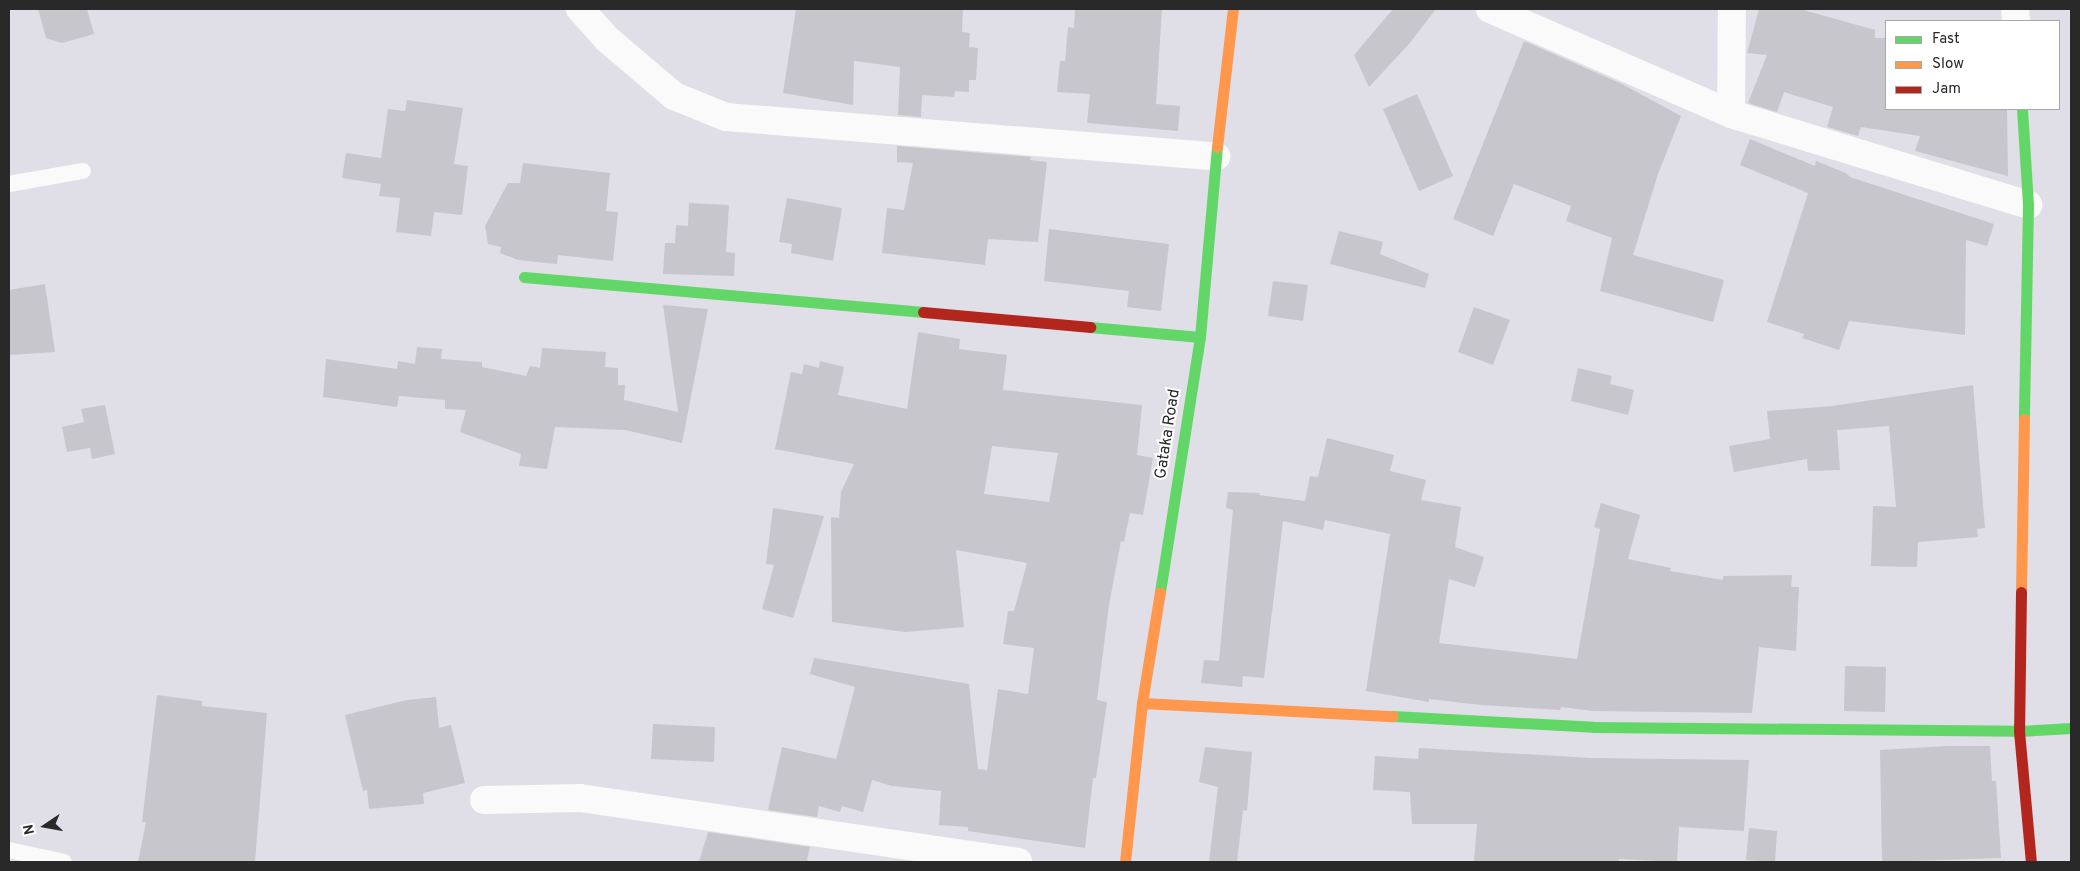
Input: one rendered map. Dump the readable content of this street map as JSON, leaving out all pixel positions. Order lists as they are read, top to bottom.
{
  "streets": {
    "street": ["Gataka Road"]
  },
  "legend": ["Fast", "Slow", "Jam"],
  "north": "left"
}
